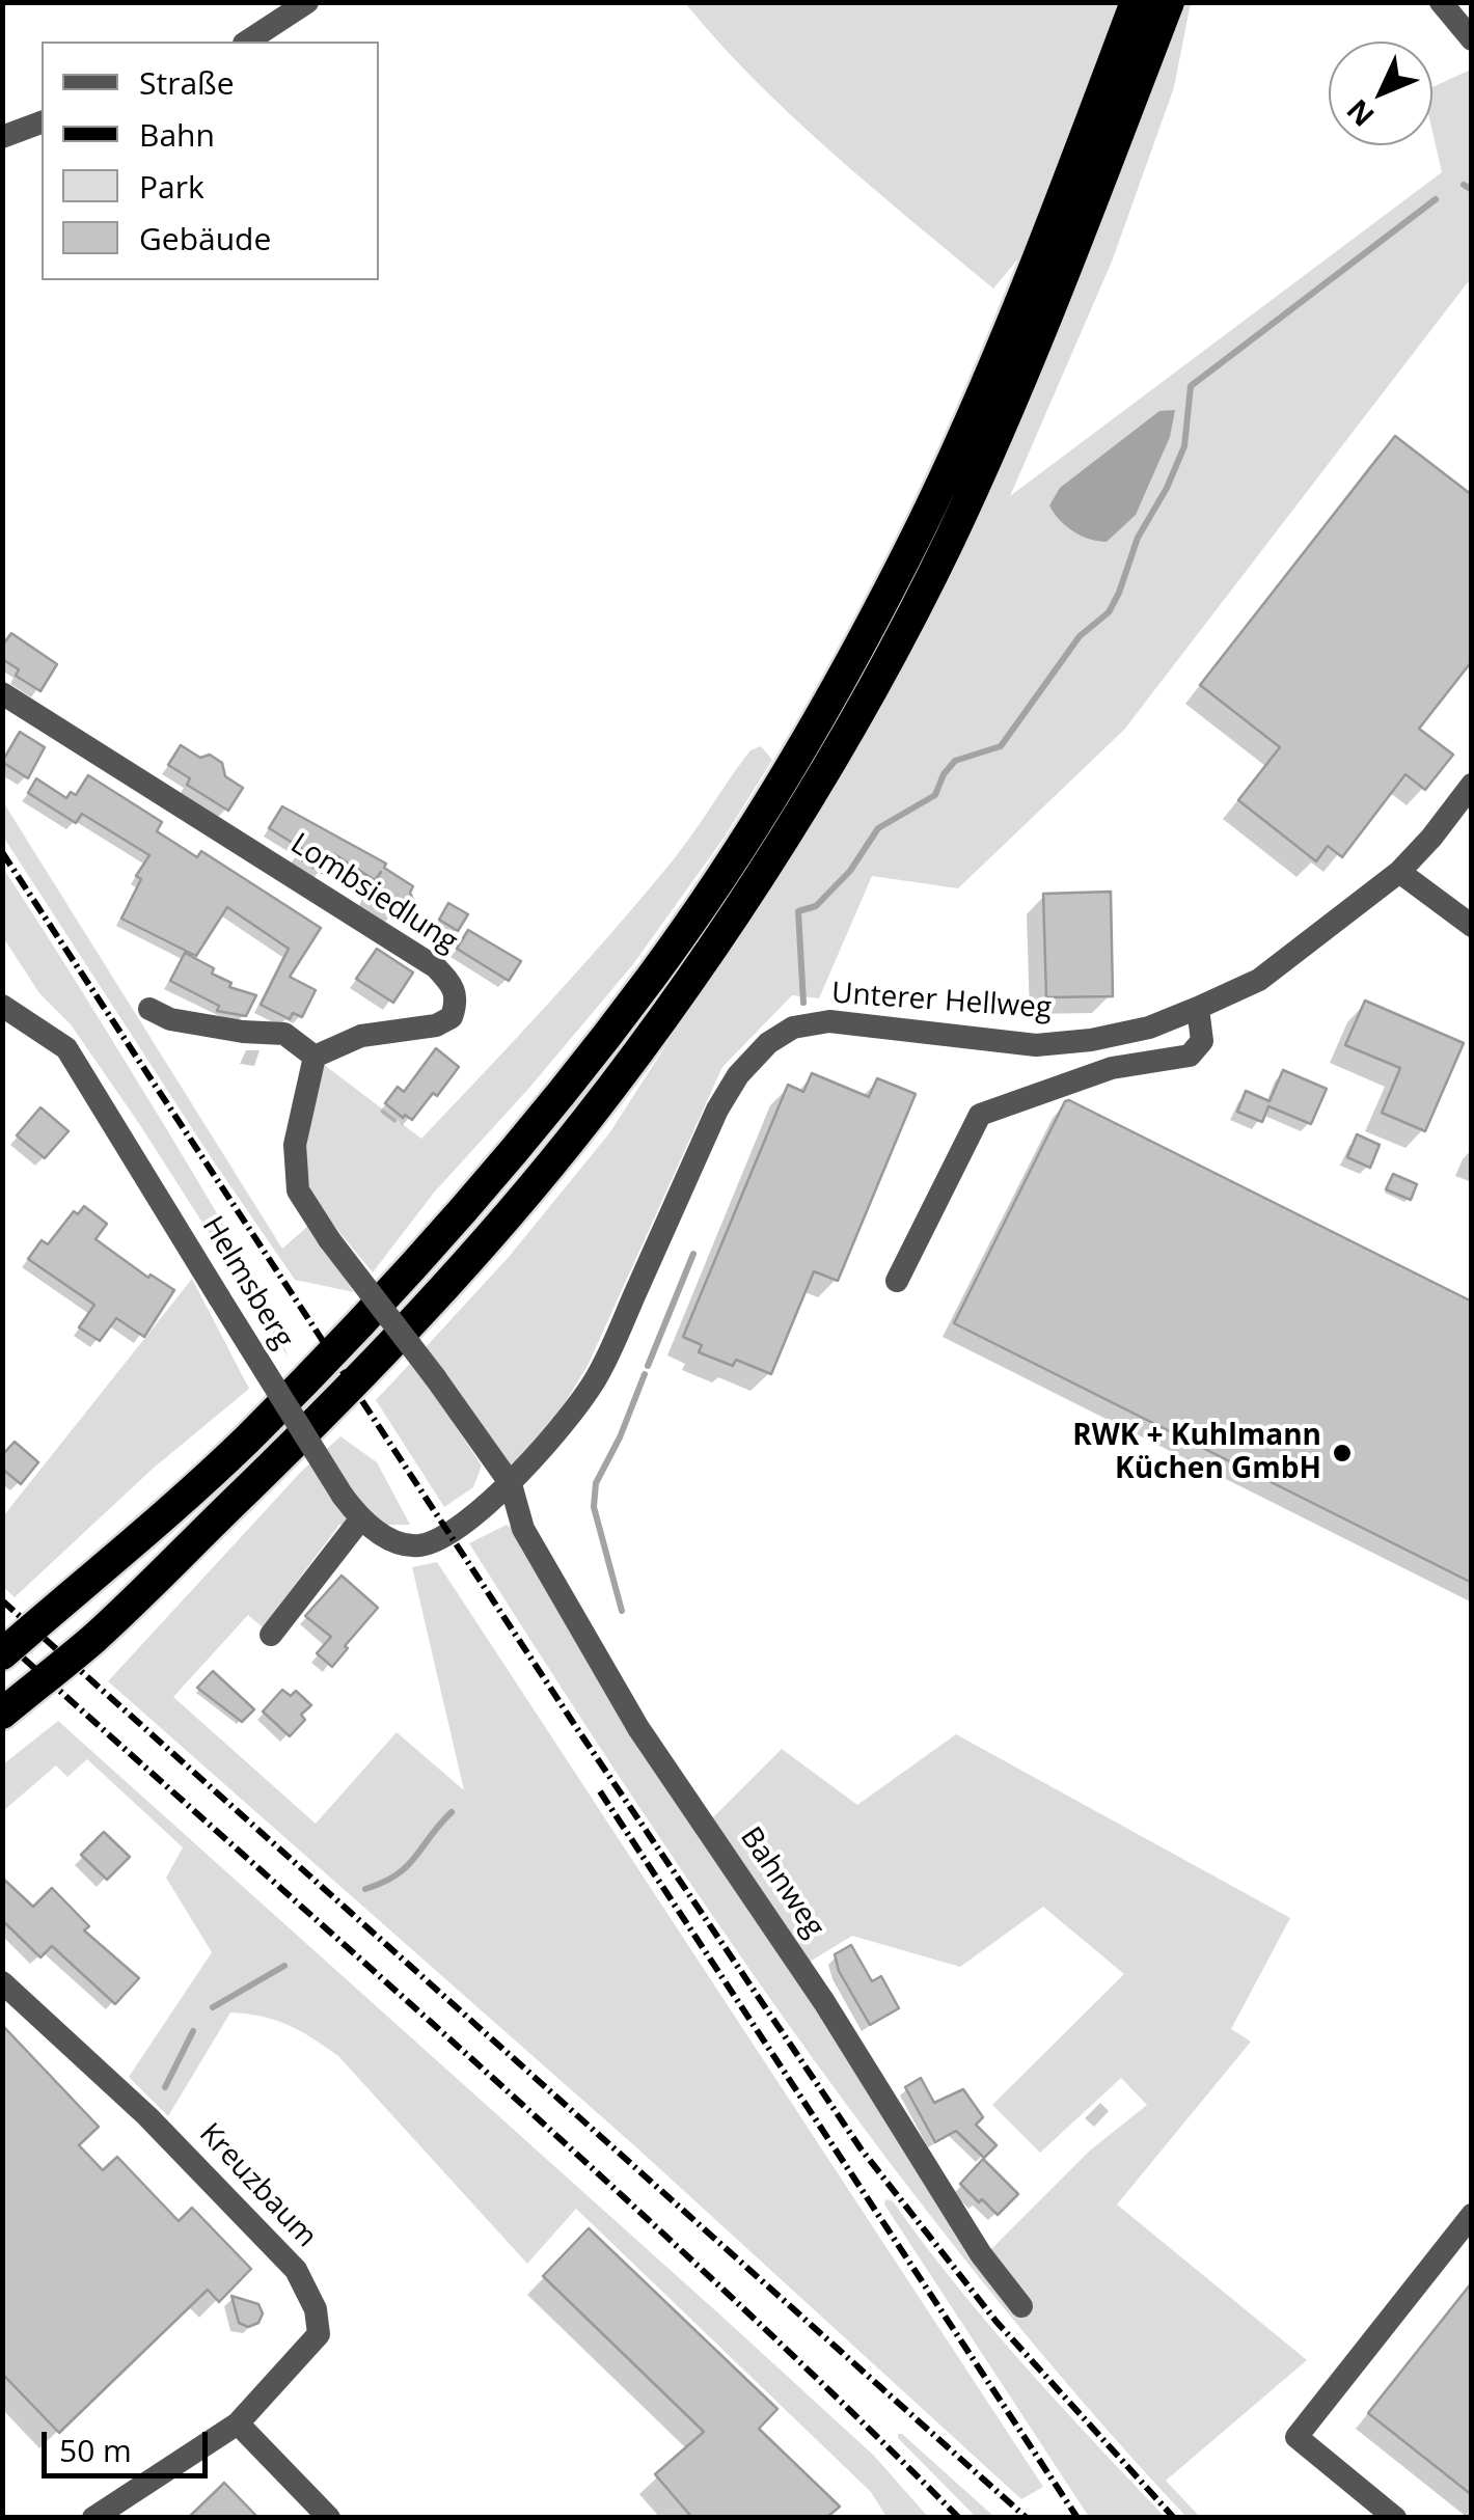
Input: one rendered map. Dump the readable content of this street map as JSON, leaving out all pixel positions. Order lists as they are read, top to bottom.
{
  "streets": {
    "street": [
      "Lombsiedlung",
      "Unterer Hellweg",
      "Helmsberg",
      "Bahnweg",
      "Kreuzbaum"
    ]
  },
  "crossings": [
    ["Unterer Hellweg", "Helmsberg"],
    ["Unterer Hellweg", "Bahnweg"]
  ],
  "places": ["RWK + Kuhlmann Küchen GmbH"],
  "legend": [
    "Straße",
    "Bahn",
    "Park",
    "Gebäude"
  ],
  "scale_bar": "50 m",
  "north": "bottom left"
}
